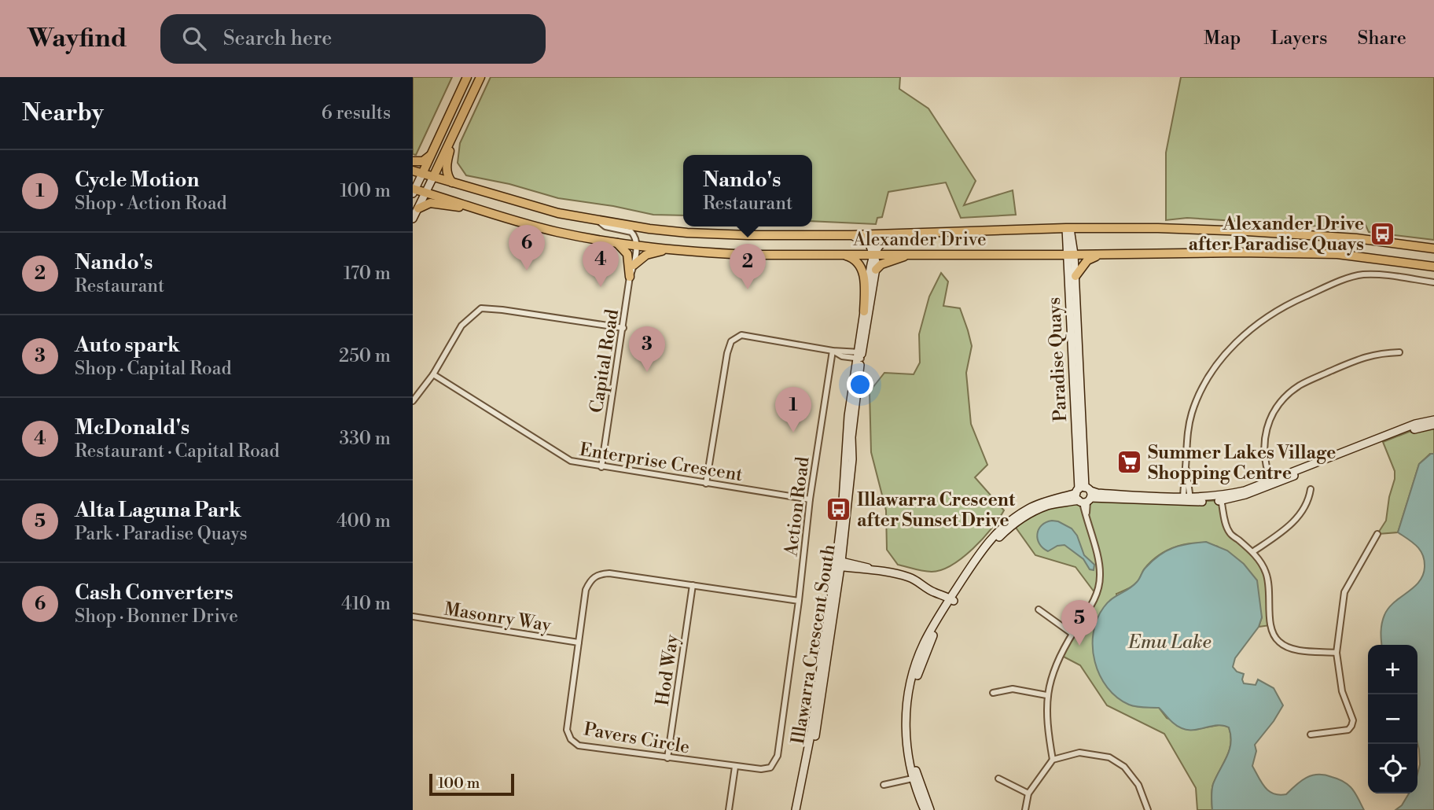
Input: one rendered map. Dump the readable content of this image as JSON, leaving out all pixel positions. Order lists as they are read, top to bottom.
{
  "streets": {
    "main road": ["Alexander Drive"],
    "street": [
      "Paradise Quays",
      "Capital Road",
      "Enterprise Crescent",
      "Action Road",
      "Masonry Way",
      "Illawarra Crescent South",
      "Hod Way",
      "Pavers Circle"
    ]
  },
  "crossings": [
    ["Alexander Drive", "Paradise Quays"],
    ["Alexander Drive", "Capital Road"],
    ["Alexander Drive", "Illawarra Crescent South"],
    ["Capital Road", "Enterprise Crescent"],
    ["Enterprise Crescent", "Action Road"],
    ["Action Road", "Pavers Circle"],
    ["Masonry Way", "Pavers Circle"],
    ["Hod Way", "Pavers Circle"]
  ],
  "water": ["Emu Lake"],
  "places": {
    "bus stop": ["Alexander Drive after Paradise Quays", "Illawarra Crescent after Sunset Drive"],
    "supermarket": ["Summer Lakes Village Shopping Centre"]
  },
  "scale_bar": "100 m",
  "page": {
    "header": "Wayfind",
    "search": "Search here",
    "nav": ["Map", "Layers", "Share"],
    "heading": ["Nearby", "6 results"],
    "list": [
      {
        "mark": "1",
        "name": "Cycle Motion",
        "note": "Shop · Action Road",
        "value": "100 m"
      },
      {
        "mark": "2",
        "name": "Nando's",
        "note": "Restaurant",
        "value": "170 m"
      },
      {
        "mark": "3",
        "name": "Auto spark",
        "note": "Shop · Capital Road",
        "value": "250 m"
      },
      {
        "mark": "4",
        "name": "McDonald's",
        "note": "Restaurant · Capital Road",
        "value": "330 m"
      },
      {
        "mark": "5",
        "name": "Alta Laguna Park",
        "note": "Park · Paradise Quays",
        "value": "400 m"
      },
      {
        "mark": "6",
        "name": "Cash Converters",
        "note": "Shop · Bonner Drive",
        "value": "410 m"
      }
    ],
    "popup": ["Nando's", "Restaurant"],
    "pins": [
      "6",
      "4",
      "2",
      "3",
      "1",
      "5"
    ],
    "map_buttons": ["+", "−"],
    "scale": "100 m"
  }
}
